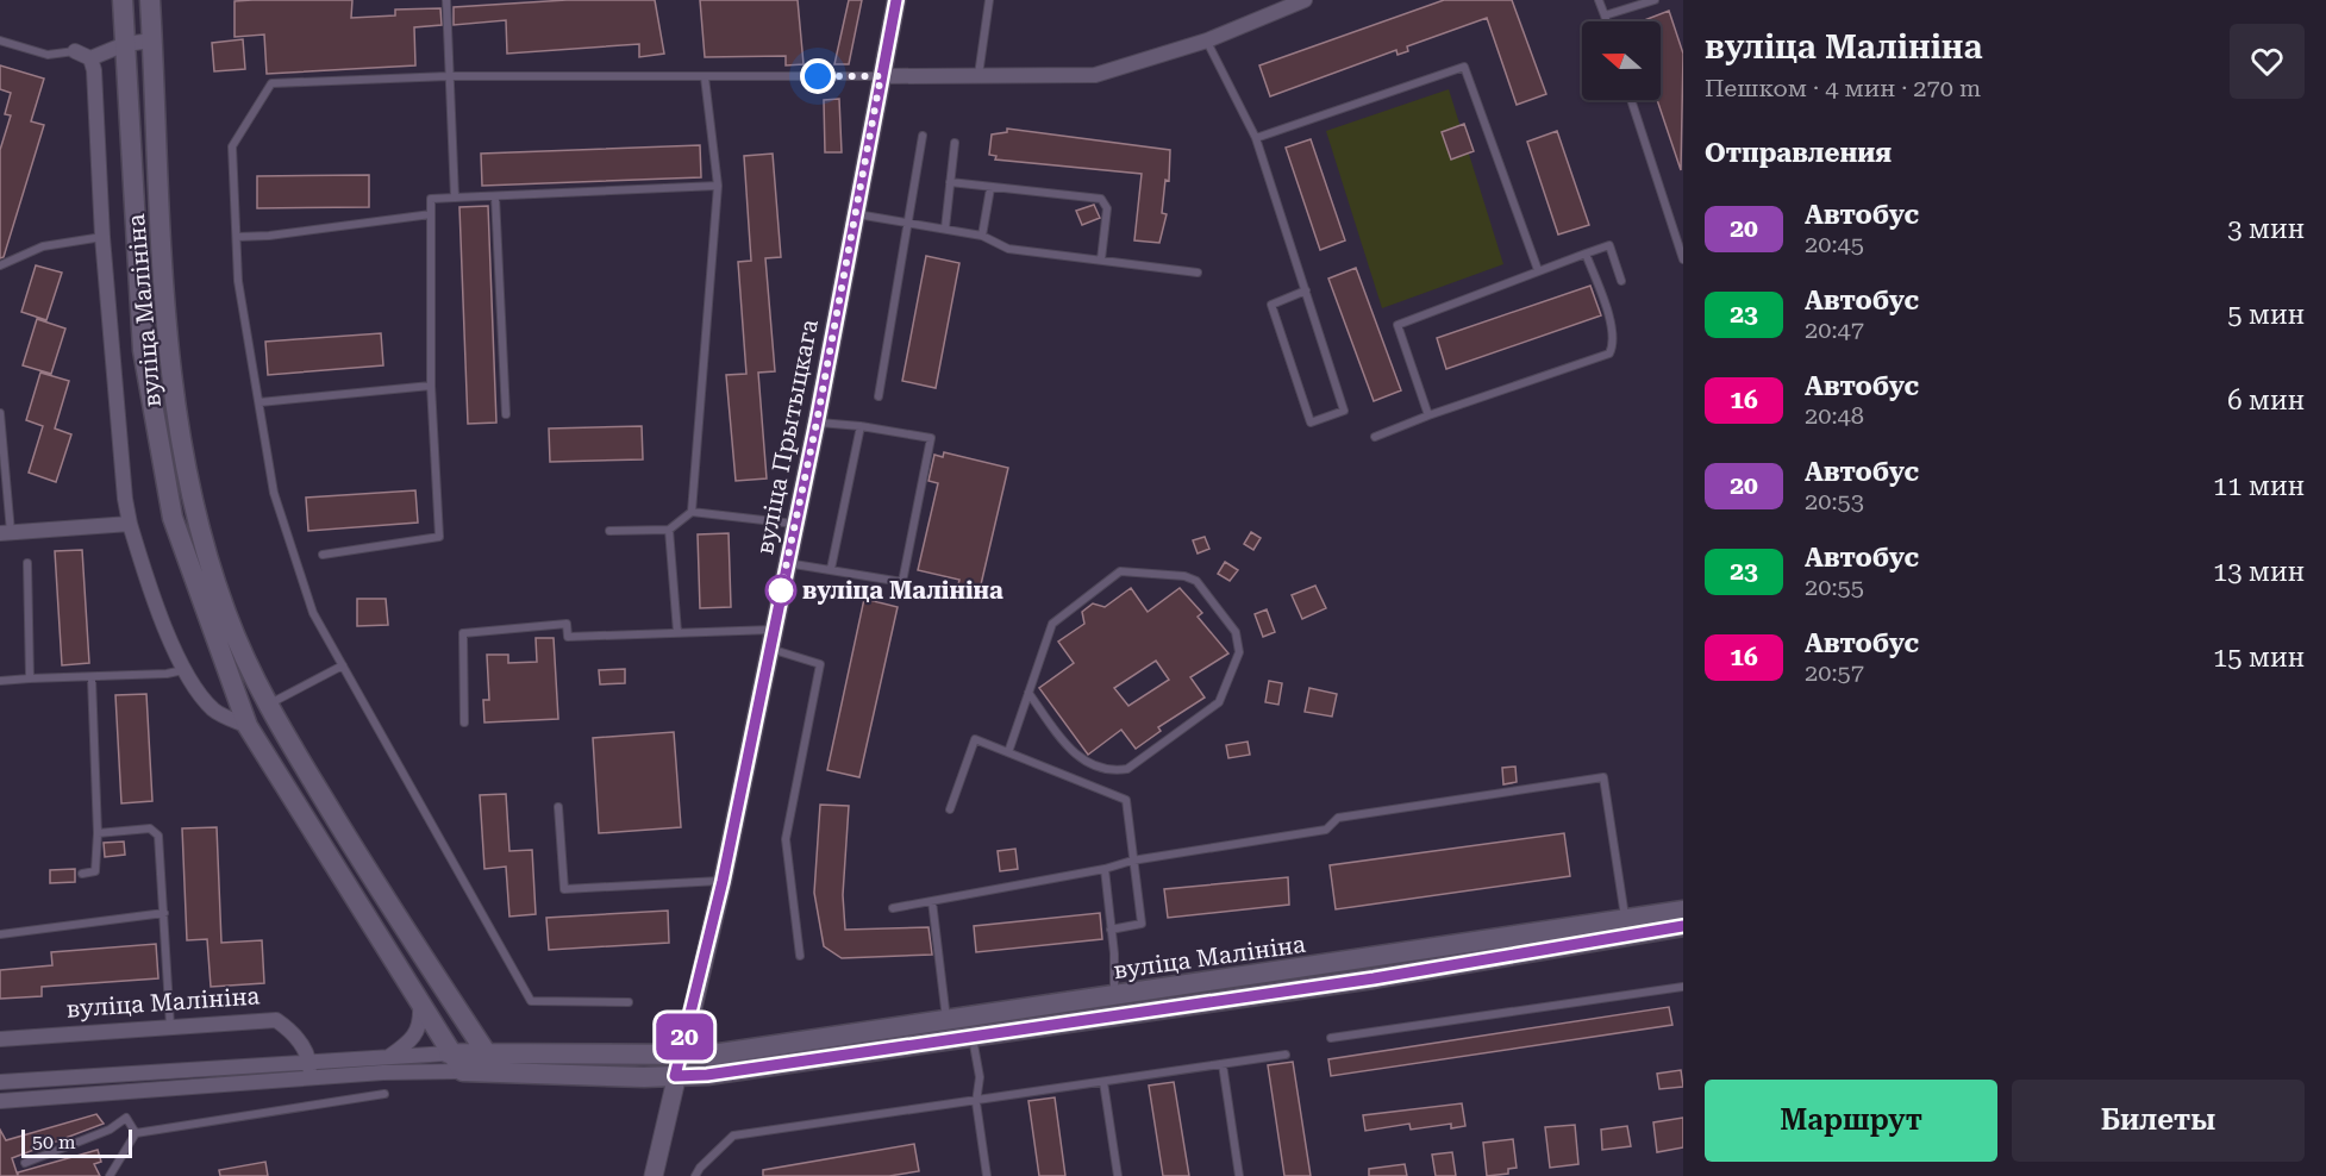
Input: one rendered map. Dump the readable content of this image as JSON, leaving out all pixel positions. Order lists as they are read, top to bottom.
{
  "streets": {
    "main road": ["вуліца Малініна"],
    "street": ["вуліца Прытыцкага"]
  },
  "crossings": [
    ["вуліца Малініна", "вуліца Прытыцкага"]
  ],
  "places": ["вуліца Малініна"],
  "lines": ["bus line 20"],
  "scale_bar": "50 m",
  "north": "left",
  "page": {
    "on_map": "20",
    "heading": [
      ["вуліца Малініна", "Пешком · 4 мин · 270 m"],
      "Отправления"
    ],
    "list": [
      {
        "mark": "20",
        "name": "Автобус",
        "note": "20:45",
        "value": "3 мин"
      },
      {
        "mark": "23",
        "name": "Автобус",
        "note": "20:47",
        "value": "5 мин"
      },
      {
        "mark": "16",
        "name": "Автобус",
        "note": "20:48",
        "value": "6 мин"
      },
      {
        "mark": "20",
        "name": "Автобус",
        "note": "20:53",
        "value": "11 мин"
      },
      {
        "mark": "23",
        "name": "Автобус",
        "note": "20:55",
        "value": "13 мин"
      },
      {
        "mark": "16",
        "name": "Автобус",
        "note": "20:57",
        "value": "15 мин"
      }
    ],
    "buttons": ["Маршрут", "Билеты"],
    "scale": "50 m"
  }
}
